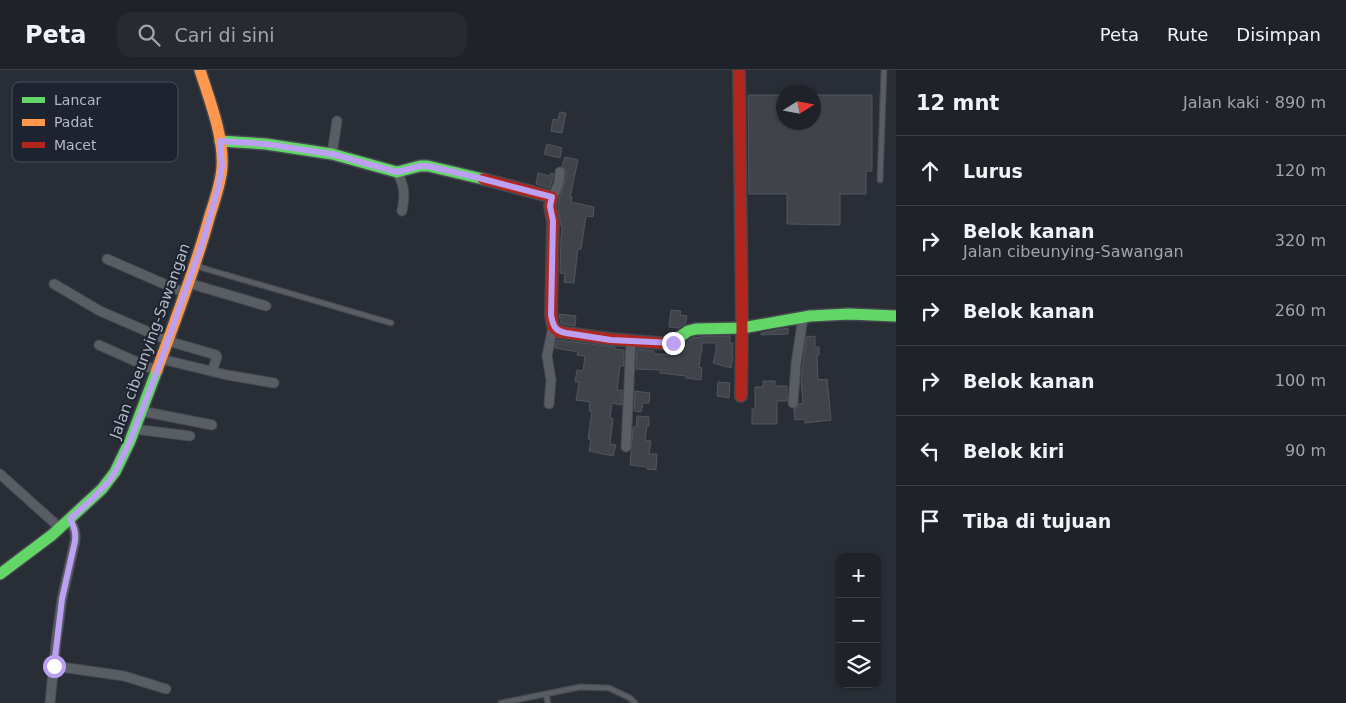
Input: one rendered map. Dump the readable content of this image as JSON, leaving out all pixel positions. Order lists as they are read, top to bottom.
{
  "streets": {
    "street": ["Jalan cibeunying-Sawangan"]
  },
  "legend": ["Lancar", "Padat", "Macet"],
  "north": "right",
  "page": {
    "header": "Peta",
    "search": "Cari di sini",
    "nav": ["Peta", "Rute", "Disimpan"],
    "heading": ["12 mnt", "Jalan kaki · 890 m"],
    "list": [
      ["Lurus", "120 m"],
      ["Belok kanan", "Jalan cibeunying-Sawangan", "320 m"],
      ["Belok kanan", "260 m"],
      ["Belok kanan", "100 m"],
      ["Belok kiri", "90 m"],
      "Tiba di tujuan"
    ],
    "map_buttons": ["+", "−"]
  }
}
